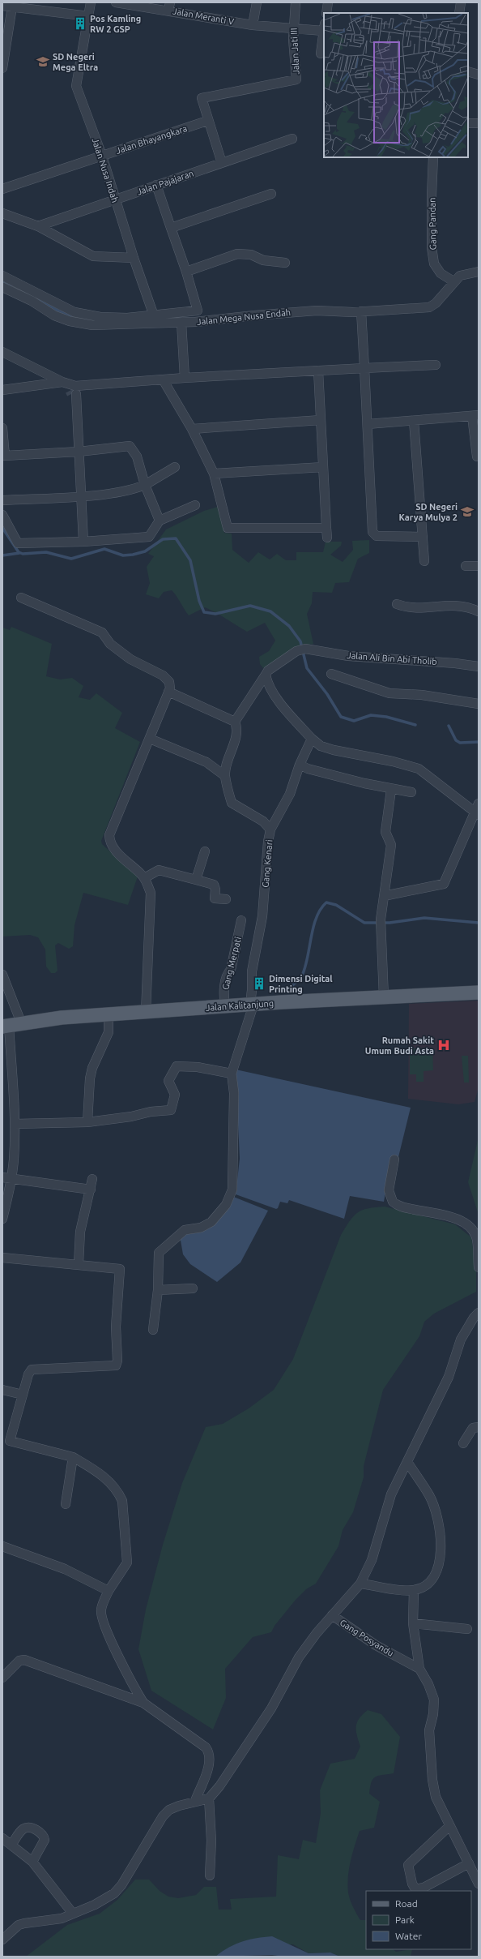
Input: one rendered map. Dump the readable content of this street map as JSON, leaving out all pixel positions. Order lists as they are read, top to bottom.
{
  "streets": {
    "main road": ["Jalan Kalitanjung"],
    "street": [
      "Jalan Meranti V",
      "Jalan Jati III",
      "Jalan Bhayangkara",
      "Jalan Nusa Indah",
      "Jalan Pajajaran",
      "Gang Pandan",
      "Jalan Mega Nusa Endah",
      "Jalan Ali Bin Abi Tholib",
      "Gang Kenari",
      "Gang Merpati",
      "Gang Posyandu"
    ]
  },
  "crossings": [
    ["Jalan Meranti V", "Jalan Jati III"],
    ["Jalan Jati III", "Jalan Bhayangkara"],
    ["Jalan Bhayangkara", "Jalan Nusa Indah"],
    ["Jalan Nusa Indah", "Jalan Pajajaran"],
    ["Jalan Nusa Indah", "Jalan Mega Nusa Endah"],
    ["Gang Pandan", "Jalan Mega Nusa Endah"],
    ["Gang Kenari", "Jalan Kalitanjung"],
    ["Gang Merpati", "Jalan Kalitanjung"]
  ],
  "places": {
    "building": ["Pos Kamling RW 2 GSP", "Dimensi Digital Printing"],
    "school or university": ["SD Negeri Mega Eltra", "SD Negeri Karya Mulya 2"],
    "hospital": ["Rumah Sakit Umum Budi Asta"]
  },
  "legend": ["Road", "Park", "Water"]
}
